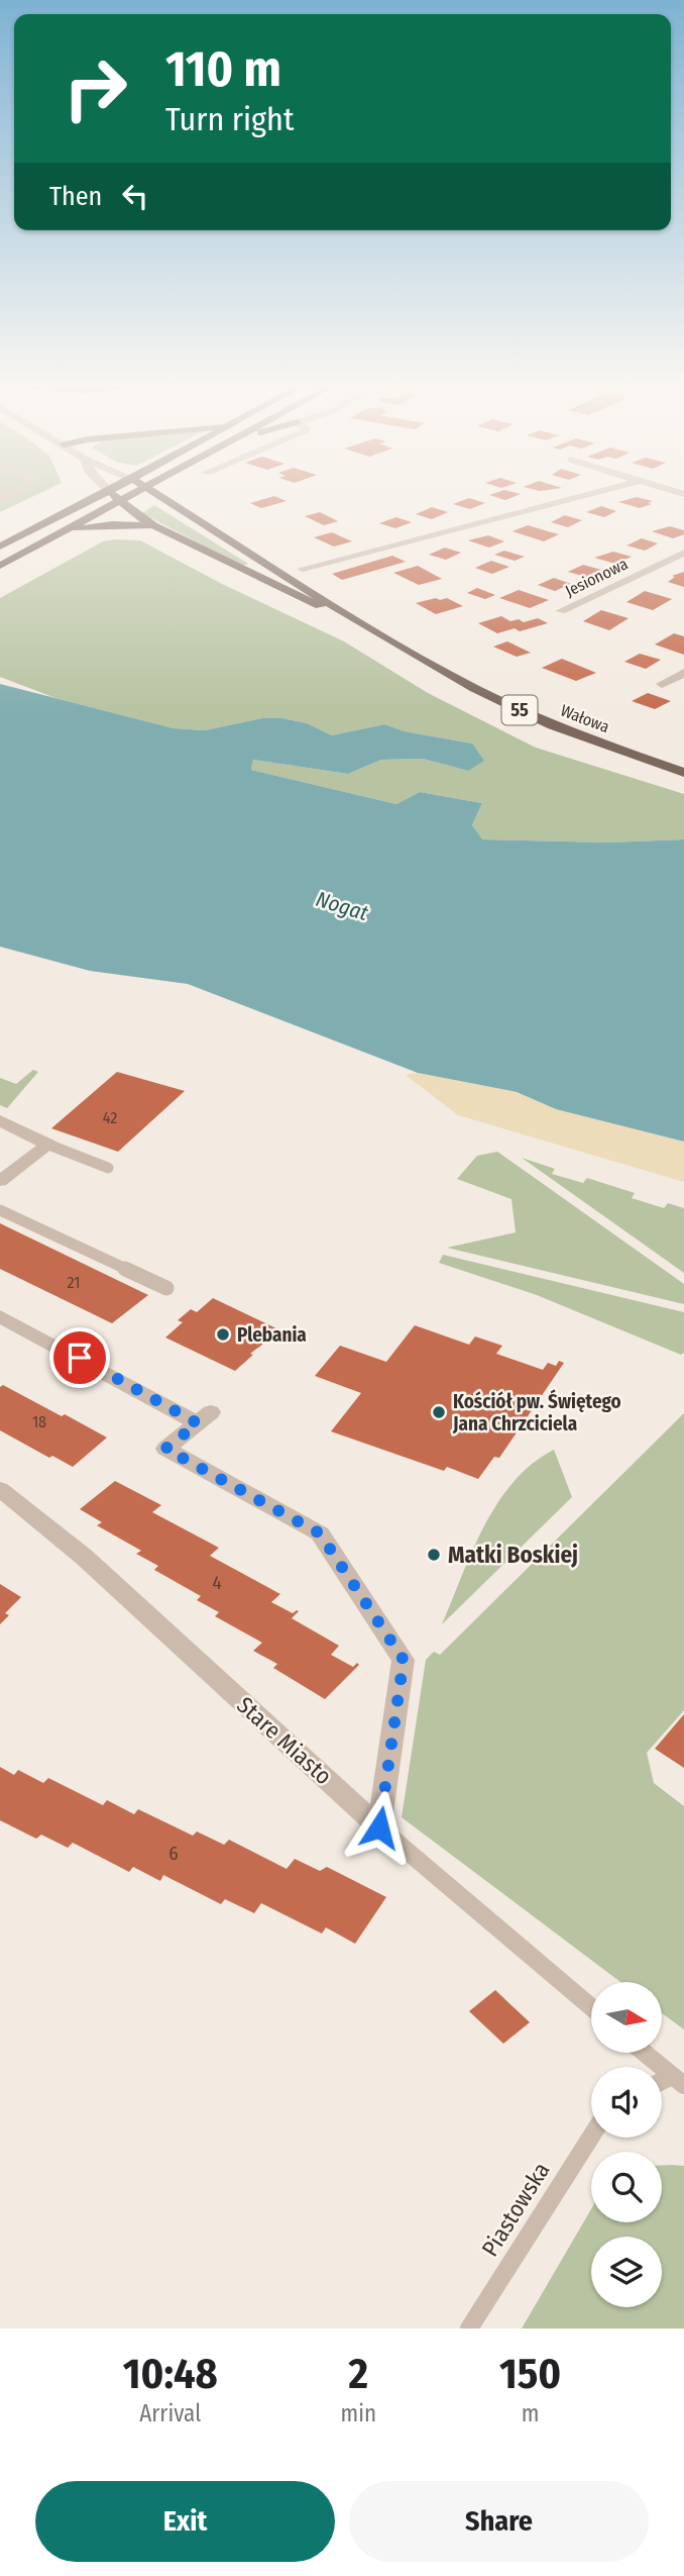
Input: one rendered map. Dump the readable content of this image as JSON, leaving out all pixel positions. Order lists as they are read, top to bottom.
{
  "streets": {
    "main road": ["55", "Wałowa"],
    "street": ["Jesionowa", "Stare Miasto"],
    "lane": ["Piastowska"]
  },
  "crossings": [
    ["55", "Wałowa"]
  ],
  "water": ["Nogat"],
  "places": ["Plebania", "Kościół pw. Świętego Jana Chrzciciela", "Matki Boskiej"],
  "house_numbers": [
    "42",
    "21",
    "18",
    "4",
    "6"
  ],
  "north": "right",
  "page": {
    "turn": ["110 m", "Turn right"],
    "then": "Then",
    "eta": [
      "10:48",
      "Arrival",
      "2",
      "min",
      "150",
      "m"
    ],
    "buttons": ["Exit", "Share"]
  }
}
